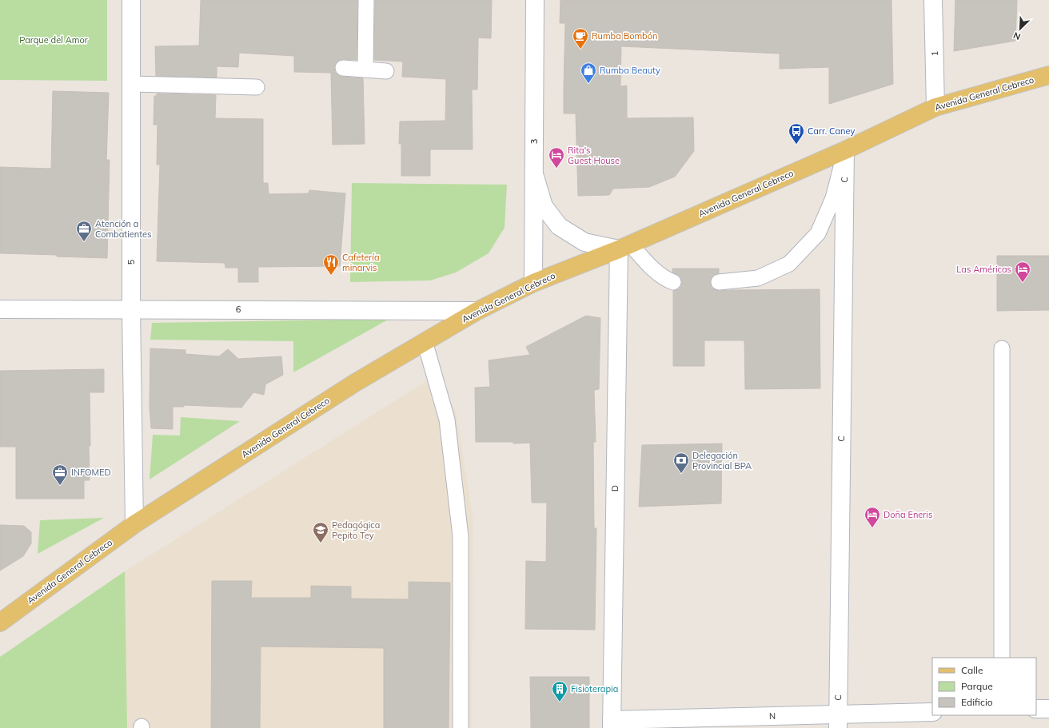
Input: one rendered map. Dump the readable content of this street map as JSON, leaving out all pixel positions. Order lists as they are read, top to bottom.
{
  "streets": {
    "main road": ["Avenida General Cebreco"],
    "street": [
      "1",
      "3",
      "C",
      "5",
      "6",
      "D",
      "N"
    ]
  },
  "crossings": [
    ["1", "Avenida General Cebreco"],
    ["Avenida General Cebreco", "3"],
    ["Avenida General Cebreco", "C"],
    ["Avenida General Cebreco", "5"],
    ["Avenida General Cebreco", "6"],
    ["Avenida General Cebreco", "D"],
    ["C", "N"],
    ["5", "6"],
    ["D", "N"]
  ],
  "parks": ["Parque del Amor"],
  "places": {
    "cafe": ["Rumba Bombón"],
    "shop": ["Rumba Beauty"],
    "bus stop": ["Carr. Caney"],
    "hotel": ["Rita's Guest House", "Las Américas", "Doña Eneris"],
    "office": ["Atención a Combatientes", "INFOMED"],
    "restaurant": ["Cafetería minarvis"],
    "bank": ["Delegación Provincial BPA"],
    "school or university": ["Pedagógica Pepito Tey"],
    "building": ["Fisioterapia"]
  },
  "legend": ["Calle", "Parque", "Edificio"],
  "north": "bottom left"
}
